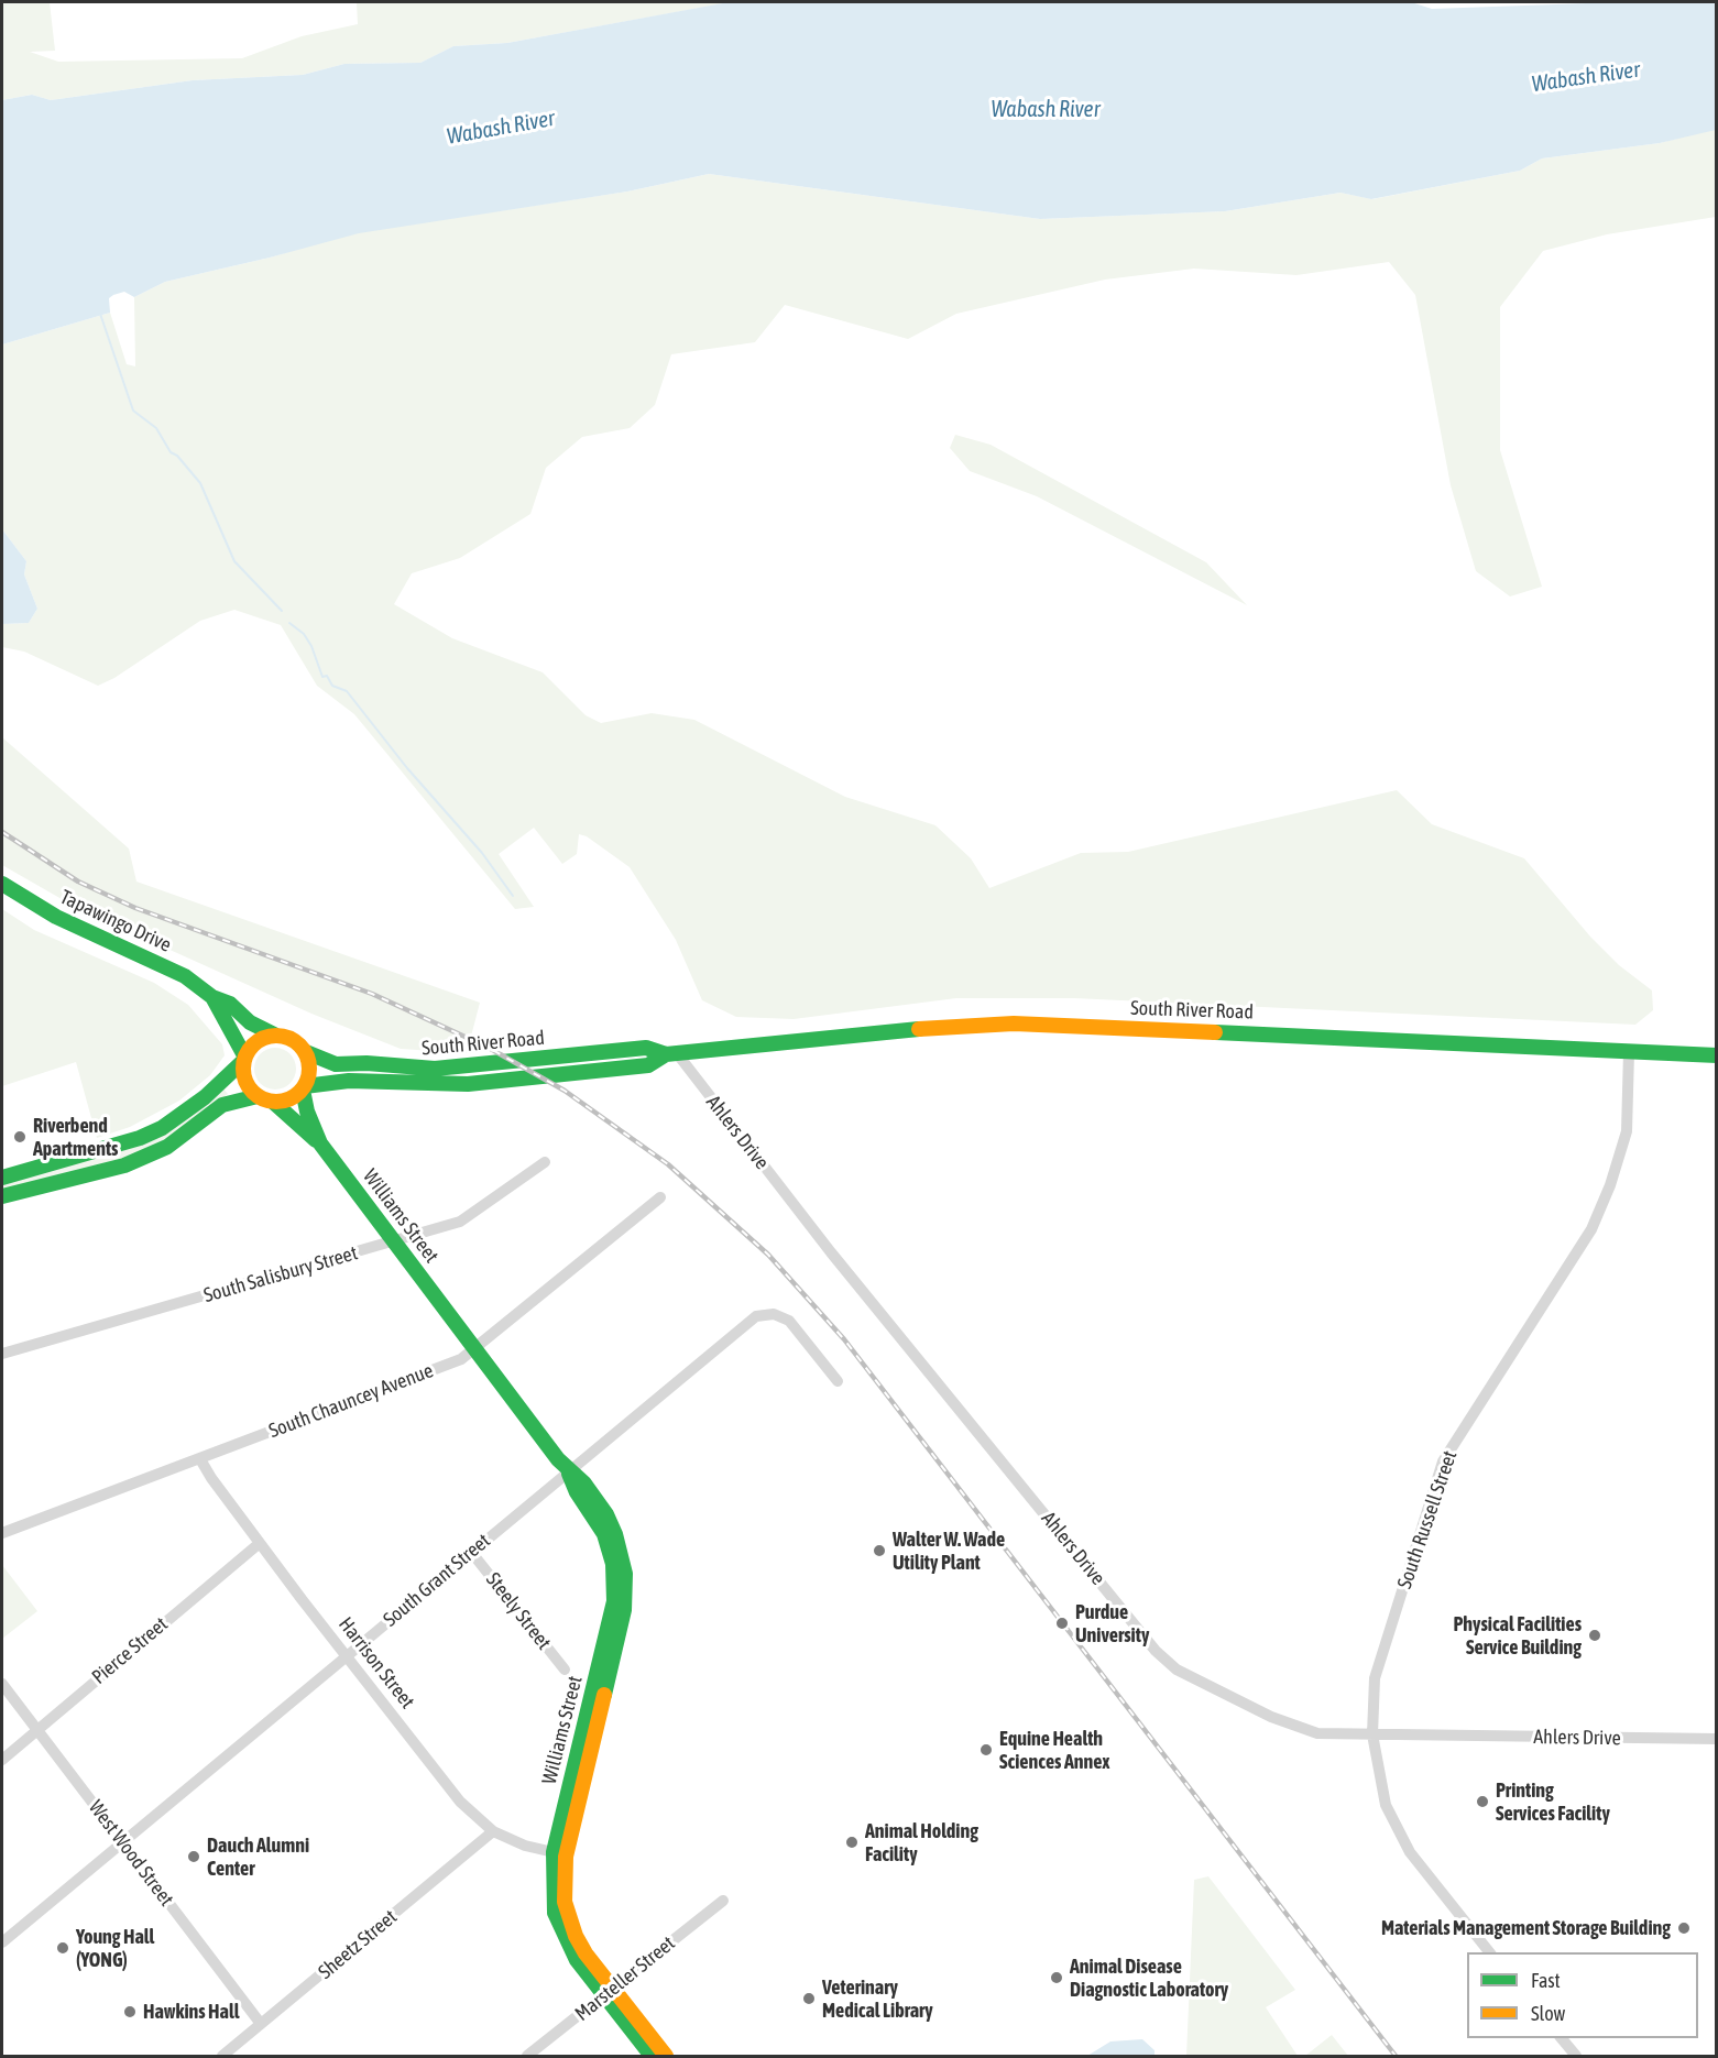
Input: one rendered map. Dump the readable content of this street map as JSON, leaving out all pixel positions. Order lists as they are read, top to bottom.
{
  "streets": {
    "main road": ["Tapawingo Drive", "South River Road", "Williams Street"],
    "street": [
      "Ahlers Drive",
      "South Salisbury Street",
      "South Chauncey Avenue",
      "South Russell Street",
      "South Grant Street",
      "Steely Street",
      "Pierce Street",
      "Harrison Street",
      "West Wood Street",
      "Sheetz Street",
      "Marsteller Street"
    ]
  },
  "crossings": [
    ["Tapawingo Drive", "South River Road"],
    ["Tapawingo Drive", "Williams Street"],
    ["South River Road", "Ahlers Drive"],
    ["South River Road", "Williams Street"],
    ["South River Road", "South Russell Street"],
    ["Ahlers Drive", "South Russell Street"],
    ["Williams Street", "South Salisbury Street"],
    ["Williams Street", "South Chauncey Avenue"],
    ["Williams Street", "South Grant Street"],
    ["Williams Street", "Harrison Street"],
    ["Williams Street", "Marsteller Street"],
    ["South Chauncey Avenue", "Harrison Street"],
    ["South Grant Street", "Steely Street"],
    ["South Grant Street", "Harrison Street"],
    ["South Grant Street", "West Wood Street"],
    ["Pierce Street", "Harrison Street"],
    ["Pierce Street", "West Wood Street"],
    ["Harrison Street", "Sheetz Street"],
    ["West Wood Street", "Sheetz Street"]
  ],
  "water": ["Wabash River"],
  "places": [
    "Riverbend Apartments",
    "Walter W. Wade Utility Plant",
    "Purdue University",
    "Physical Facilities Service Building",
    "Equine Health Sciences Annex",
    "Printing Services Facility",
    "Animal Holding Facility",
    "Dauch Alumni Center",
    "Materials Management Storage Building",
    "Young Hall (YONG)",
    "Animal Disease Diagnostic Laboratory",
    "Veterinary Medical Library",
    "Hawkins Hall"
  ],
  "legend": ["Fast", "Slow"]
}
